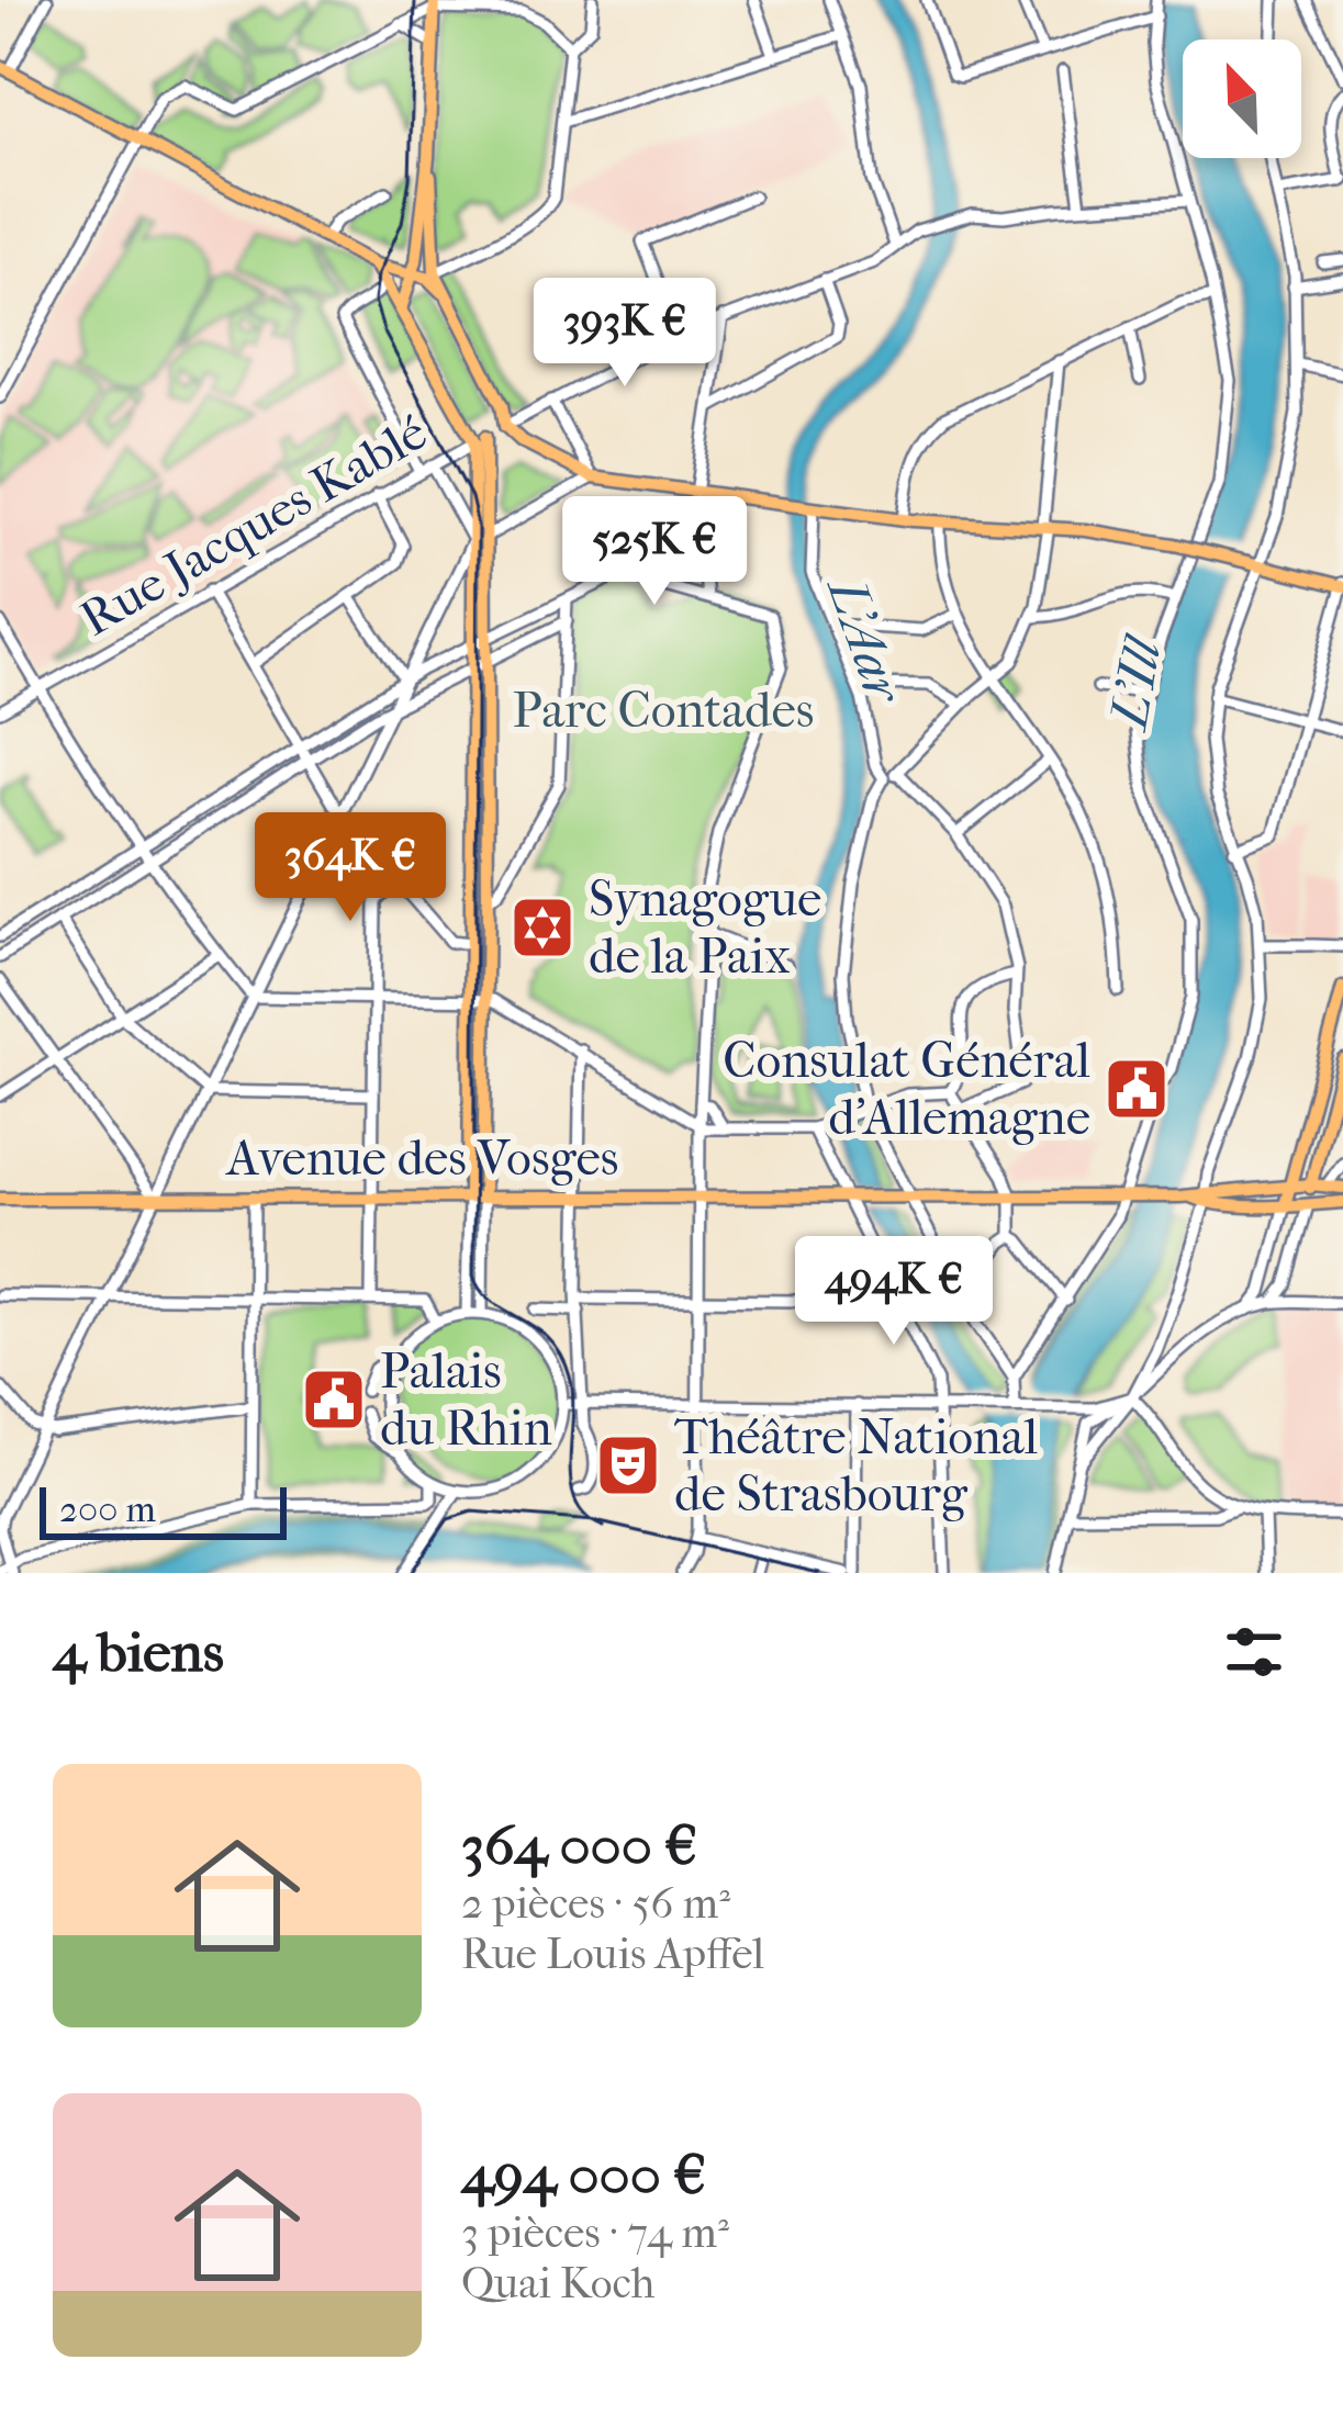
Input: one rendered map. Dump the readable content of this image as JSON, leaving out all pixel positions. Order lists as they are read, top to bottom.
{
  "streets": {
    "main road": ["Avenue des Vosges"],
    "street": ["Rue Jacques Kablé"]
  },
  "water": ["L'Aar", "L'Ill"],
  "parks": ["Parc Contades"],
  "places": {
    "synagogue": ["Synagogue de la Paix"],
    "public building": ["Consulat Général d'Allemagne", "Palais du Rhin"],
    "theatre": ["Théâtre National de Strasbourg"]
  },
  "scale_bar": "200 m",
  "north": "top left",
  "page": {
    "price": [
      "393K €",
      "525K €",
      "364K €",
      "494K €"
    ],
    "scale": "200 m",
    "heading": "4 biens",
    "list": [
      {
        "name": "364 000 €",
        "note": "2 pièces · 56 m² · Rue Louis Apffel"
      },
      {
        "name": "494 000 €",
        "note": "3 pièces · 74 m² · Quai Koch"
      }
    ]
  }
}
